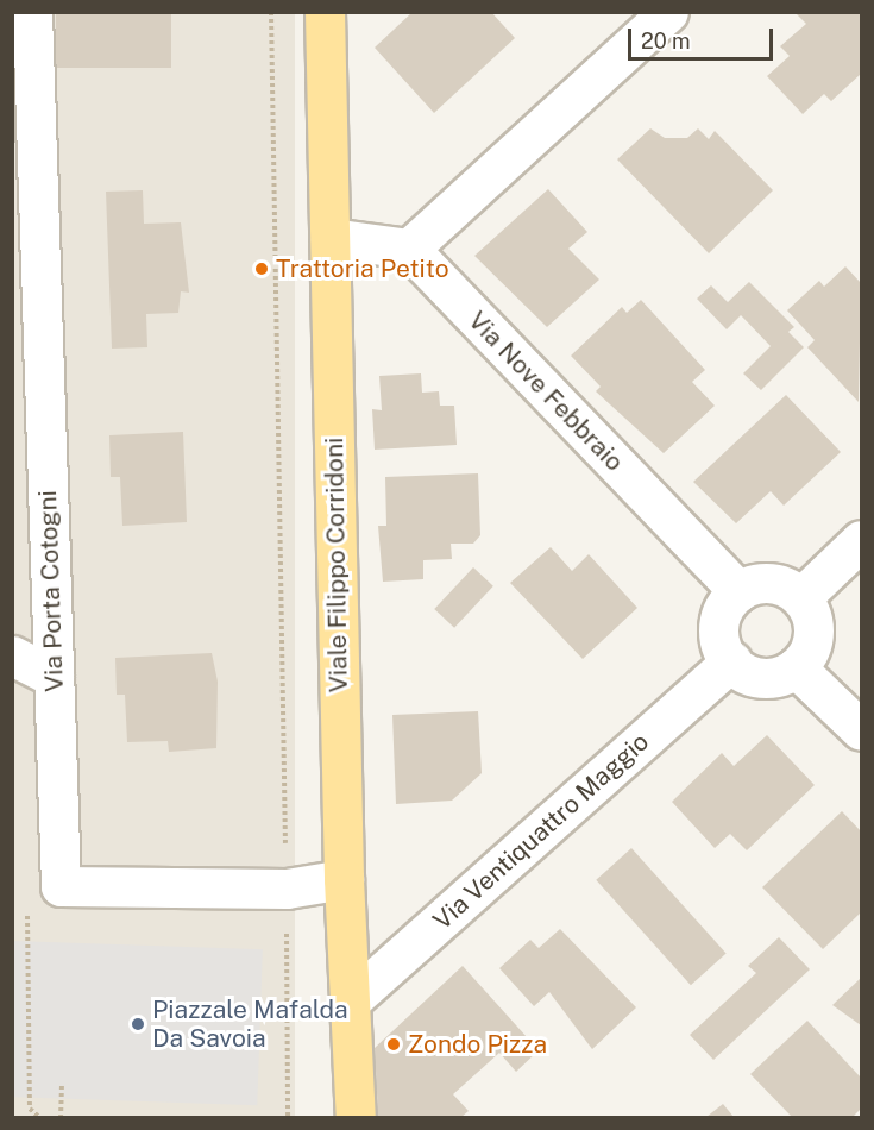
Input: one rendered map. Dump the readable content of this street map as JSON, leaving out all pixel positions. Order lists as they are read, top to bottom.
{
  "streets": {
    "main road": ["Viale Filippo Corridoni"],
    "street": ["Via Nove Febbraio", "Via Porta Cotogni", "Via Ventiquattro Maggio"]
  },
  "crossings": [
    ["Via Nove Febbraio", "Via Ventiquattro Maggio"],
    ["Viale Filippo Corridoni", "Via Porta Cotogni"],
    ["Viale Filippo Corridoni", "Via Ventiquattro Maggio"]
  ],
  "places": ["Trattoria Petito", "Piazzale Mafalda Da Savoia", "Zondo Pizza"],
  "scale_bar": "20 m"
}
